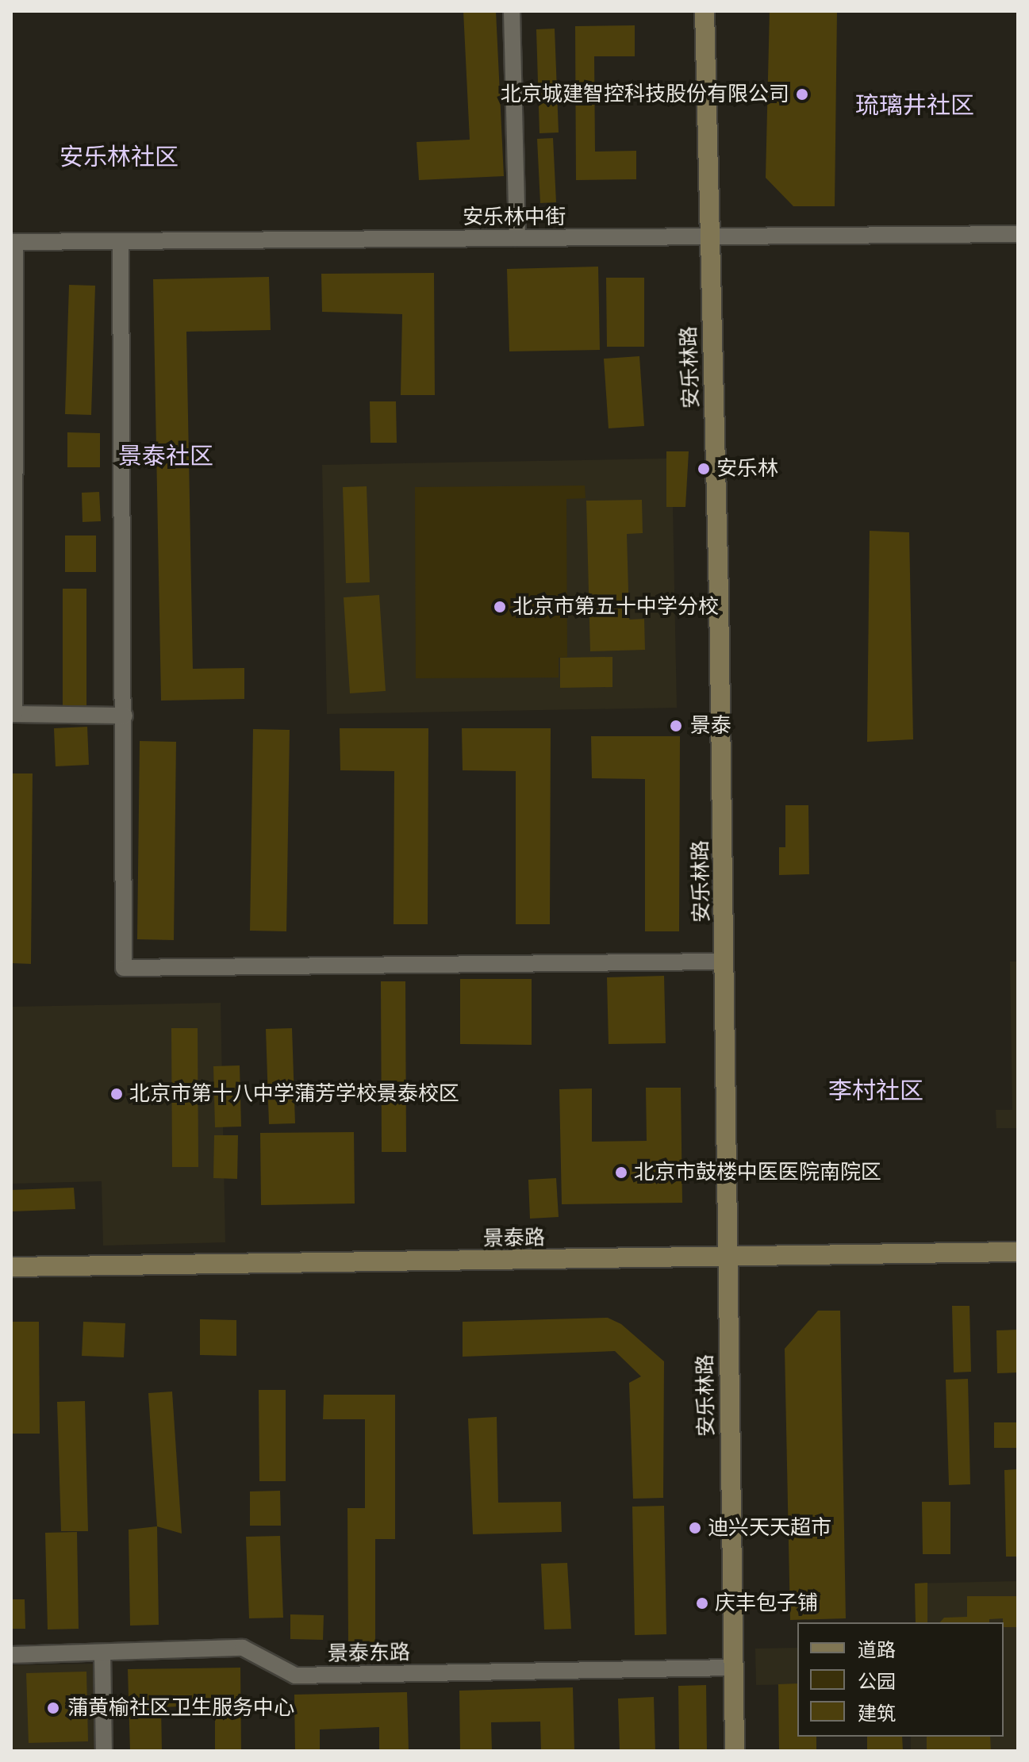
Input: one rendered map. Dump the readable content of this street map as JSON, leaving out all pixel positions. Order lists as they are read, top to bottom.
{
  "streets": {
    "street": [
      "安乐林中街",
      "安乐林路",
      "景泰路",
      "景泰东路"
    ]
  },
  "crossings": [
    ["安乐林中街", "安乐林路"],
    ["安乐林路", "景泰路"],
    ["安乐林路", "景泰东路"]
  ],
  "districts": [
    "琉璃井社区",
    "安乐林社区",
    "景泰社区",
    "李村社区"
  ],
  "places": [
    "北京城建智控科技股份有限公司",
    "安乐林",
    "北京市第五十中学分校",
    "景泰",
    "北京市第十八中学蒲芳学校景泰校区",
    "北京市鼓楼中医医院南院区",
    "迪兴天天超市",
    "庆丰包子铺",
    "蒲黄榆社区卫生服务中心"
  ],
  "legend": ["道路", "公园", "建筑"]
}
